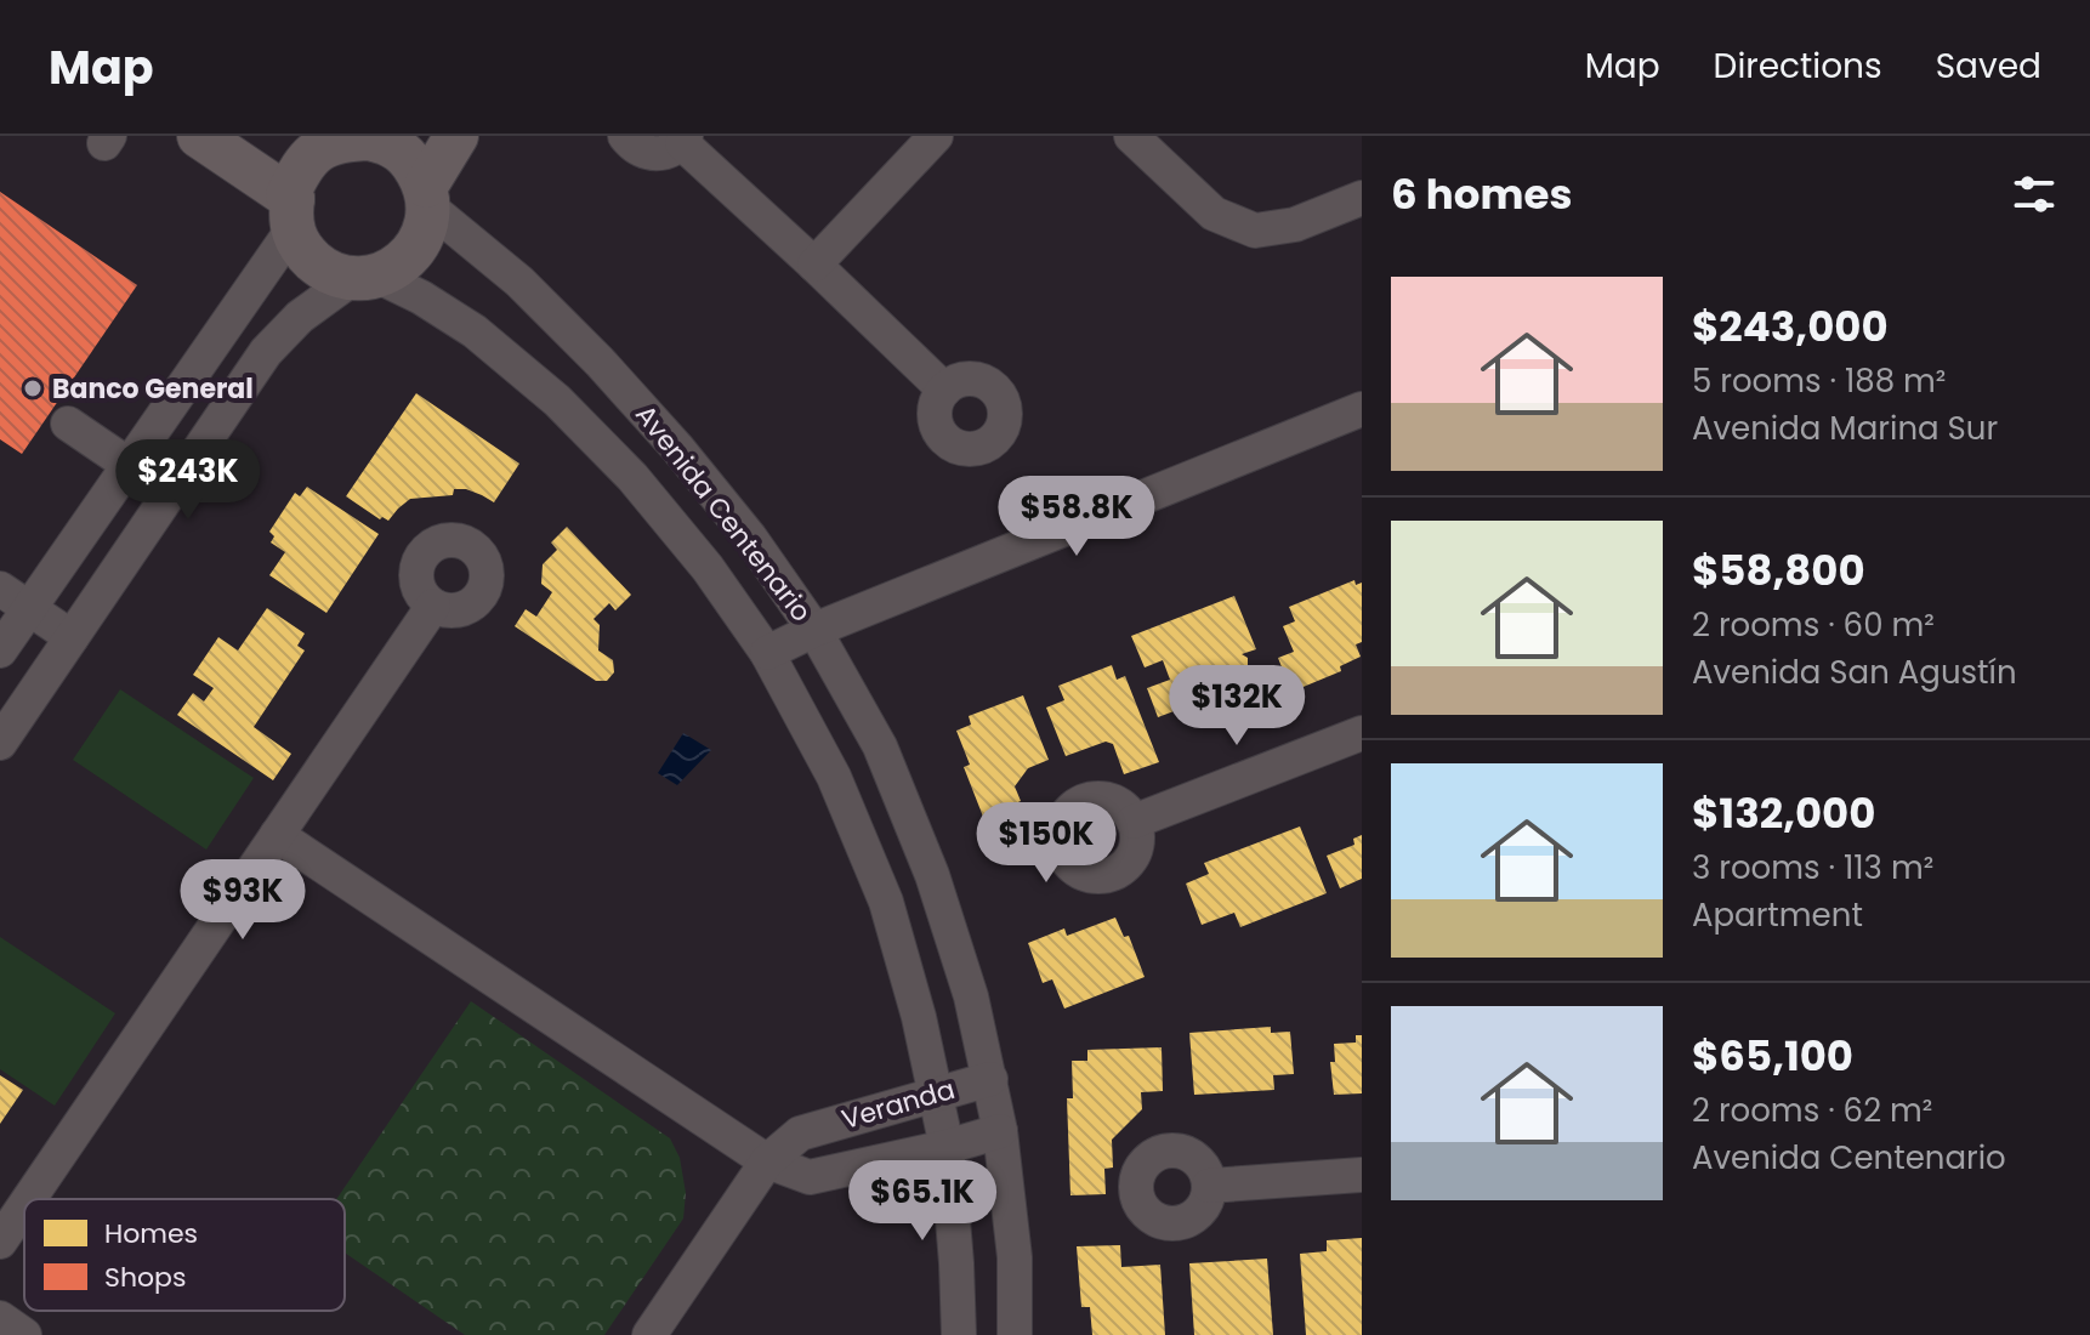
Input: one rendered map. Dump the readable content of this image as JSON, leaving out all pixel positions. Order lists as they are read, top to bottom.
{
  "streets": {
    "street": ["Avenida Centenario", "Veranda"]
  },
  "crossings": [
    ["Avenida Centenario", "Veranda"]
  ],
  "places": ["Banco General"],
  "legend": ["Homes", "Shops"],
  "page": {
    "header": "Map",
    "nav": ["Map", "Directions", "Saved"],
    "heading": "6 homes",
    "list": [
      {
        "name": "$243,000",
        "note": "5 rooms · 188 m² · Avenida Marina Sur"
      },
      {
        "name": "$58,800",
        "note": "2 rooms · 60 m² · Avenida San Agustín"
      },
      {
        "name": "$132,000",
        "note": "3 rooms · 113 m² · Apartment"
      },
      {
        "name": "$65,100",
        "note": "2 rooms · 62 m² · Avenida Centenario"
      }
    ],
    "price": [
      "$243K",
      "$58.8K",
      "$132K",
      "$150K",
      "$93K",
      "$65.1K"
    ]
  }
}
